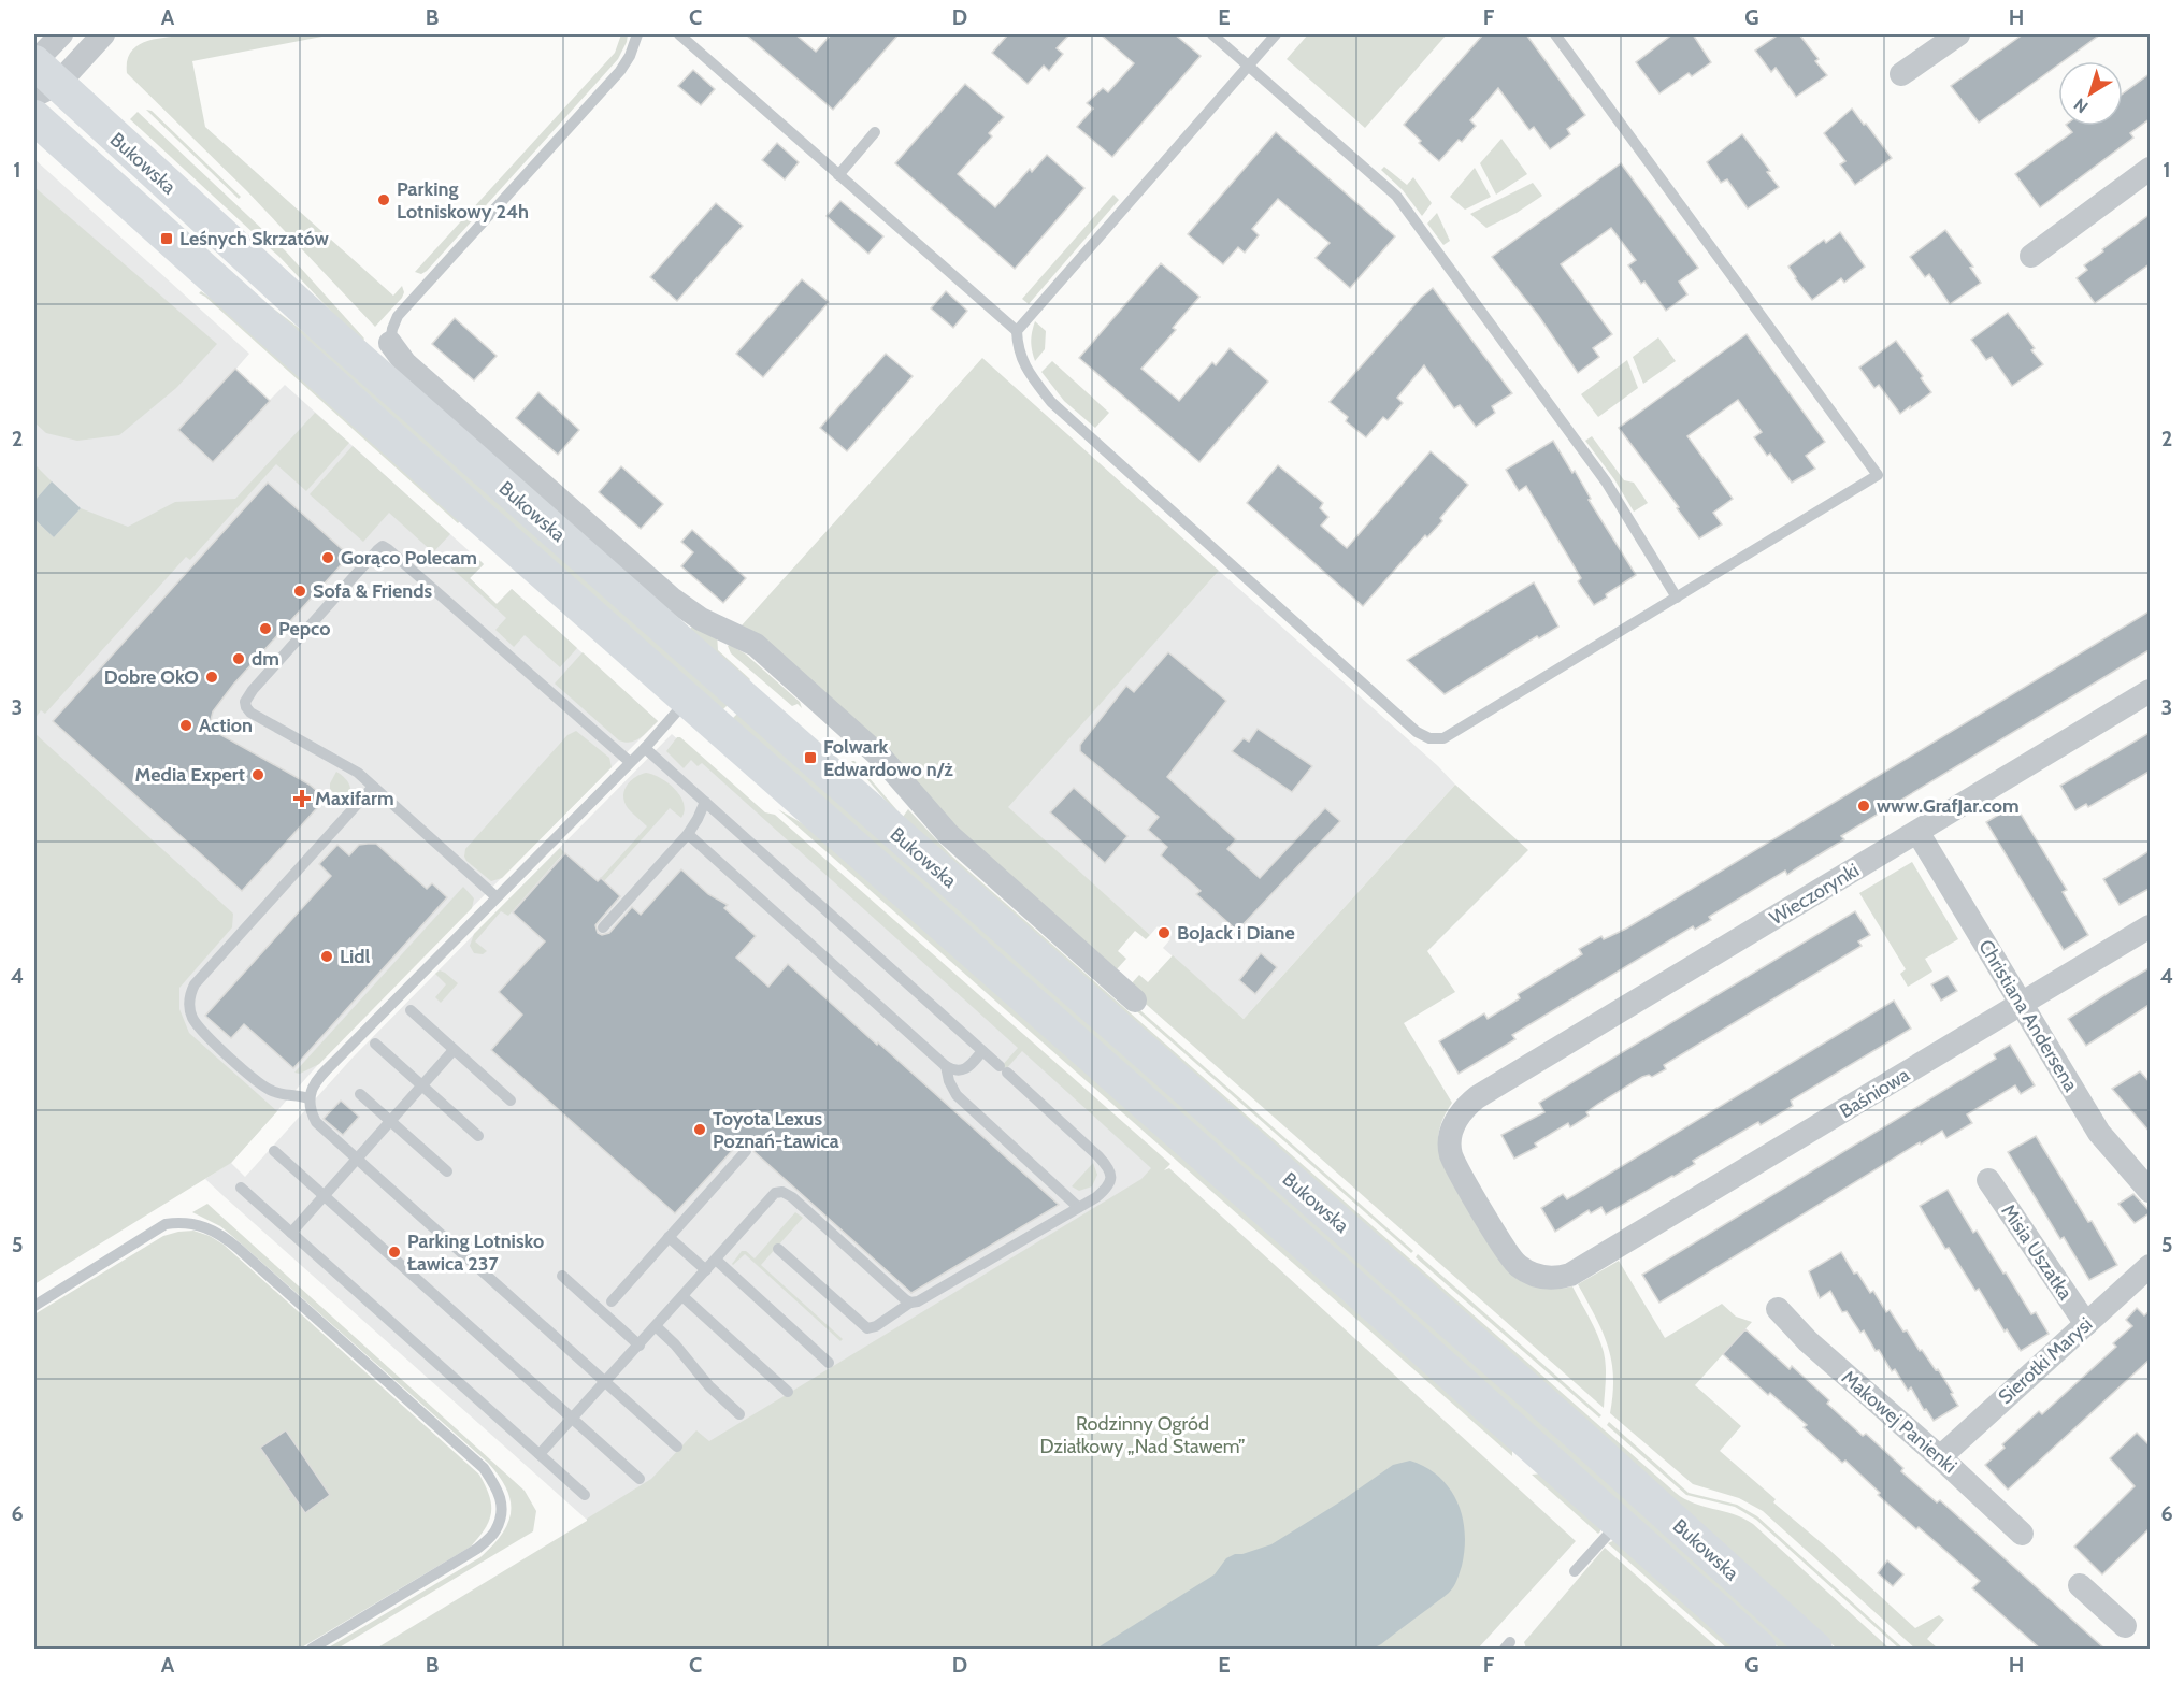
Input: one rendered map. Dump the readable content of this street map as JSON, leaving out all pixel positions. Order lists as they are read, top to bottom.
{
  "streets": {
    "main road": ["Bukowska"],
    "street": [
      "Wieczorynki",
      "Christiana Andersena",
      "Baśniowa",
      "Misia Uszatka",
      "Sierotki Marysi",
      "Makowej Panienki"
    ]
  },
  "crossings": [
    ["Wieczorynki", "Christiana Andersena"],
    ["Wieczorynki", "Baśniowa"],
    ["Christiana Andersena", "Baśniowa"],
    ["Misia Uszatka", "Sierotki Marysi"],
    ["Sierotki Marysi", "Makowej Panienki"]
  ],
  "parks": ["Rodzinny Ogród Działkowy „Nad Stawem”"],
  "places": {
    "other": [
      "Parking Lotniskowy 24h",
      "Gorąco Polecam",
      "Sofa & Friends",
      "Pepco",
      "dm",
      "Dobre OkO",
      "Action",
      "Media Expert",
      "www.GrafJar.com",
      "BoJack i Diane",
      "Lidl",
      "Toyota Lexus Poznań-Ławica",
      "Parking Lotnisko Ławica 237"
    ],
    "transit": ["Leśnych Skrzatów", "Folwark Edwardowo n/ż"],
    "health": ["Maxifarm"]
  },
  "north": "bottom left",
  "grid": {
    "columns": [
      "A",
      "B",
      "C",
      "D",
      "E",
      "F",
      "G",
      "H"
    ],
    "rows": [
      "1",
      "2",
      "3",
      "4",
      "5",
      "6"
    ]
  }
}
